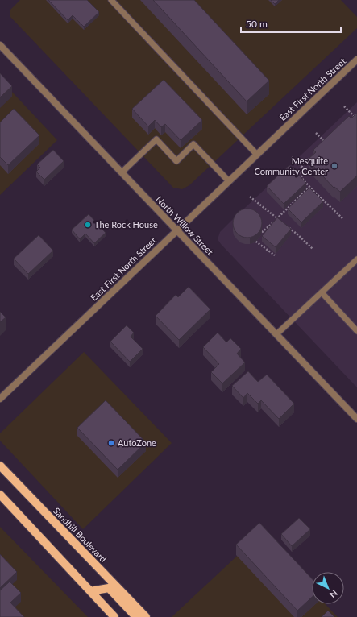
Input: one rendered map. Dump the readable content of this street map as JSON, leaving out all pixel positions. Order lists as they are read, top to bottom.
{
  "streets": {
    "main road": ["Sandhill Boulevard"],
    "street": ["East First North Street", "North Willow Street"]
  },
  "crossings": [
    ["East First North Street", "North Willow Street"]
  ],
  "places": ["Mesquite Community Center", "The Rock House", "AutoZone"],
  "scale_bar": "50 m",
  "north": "bottom right"
}
